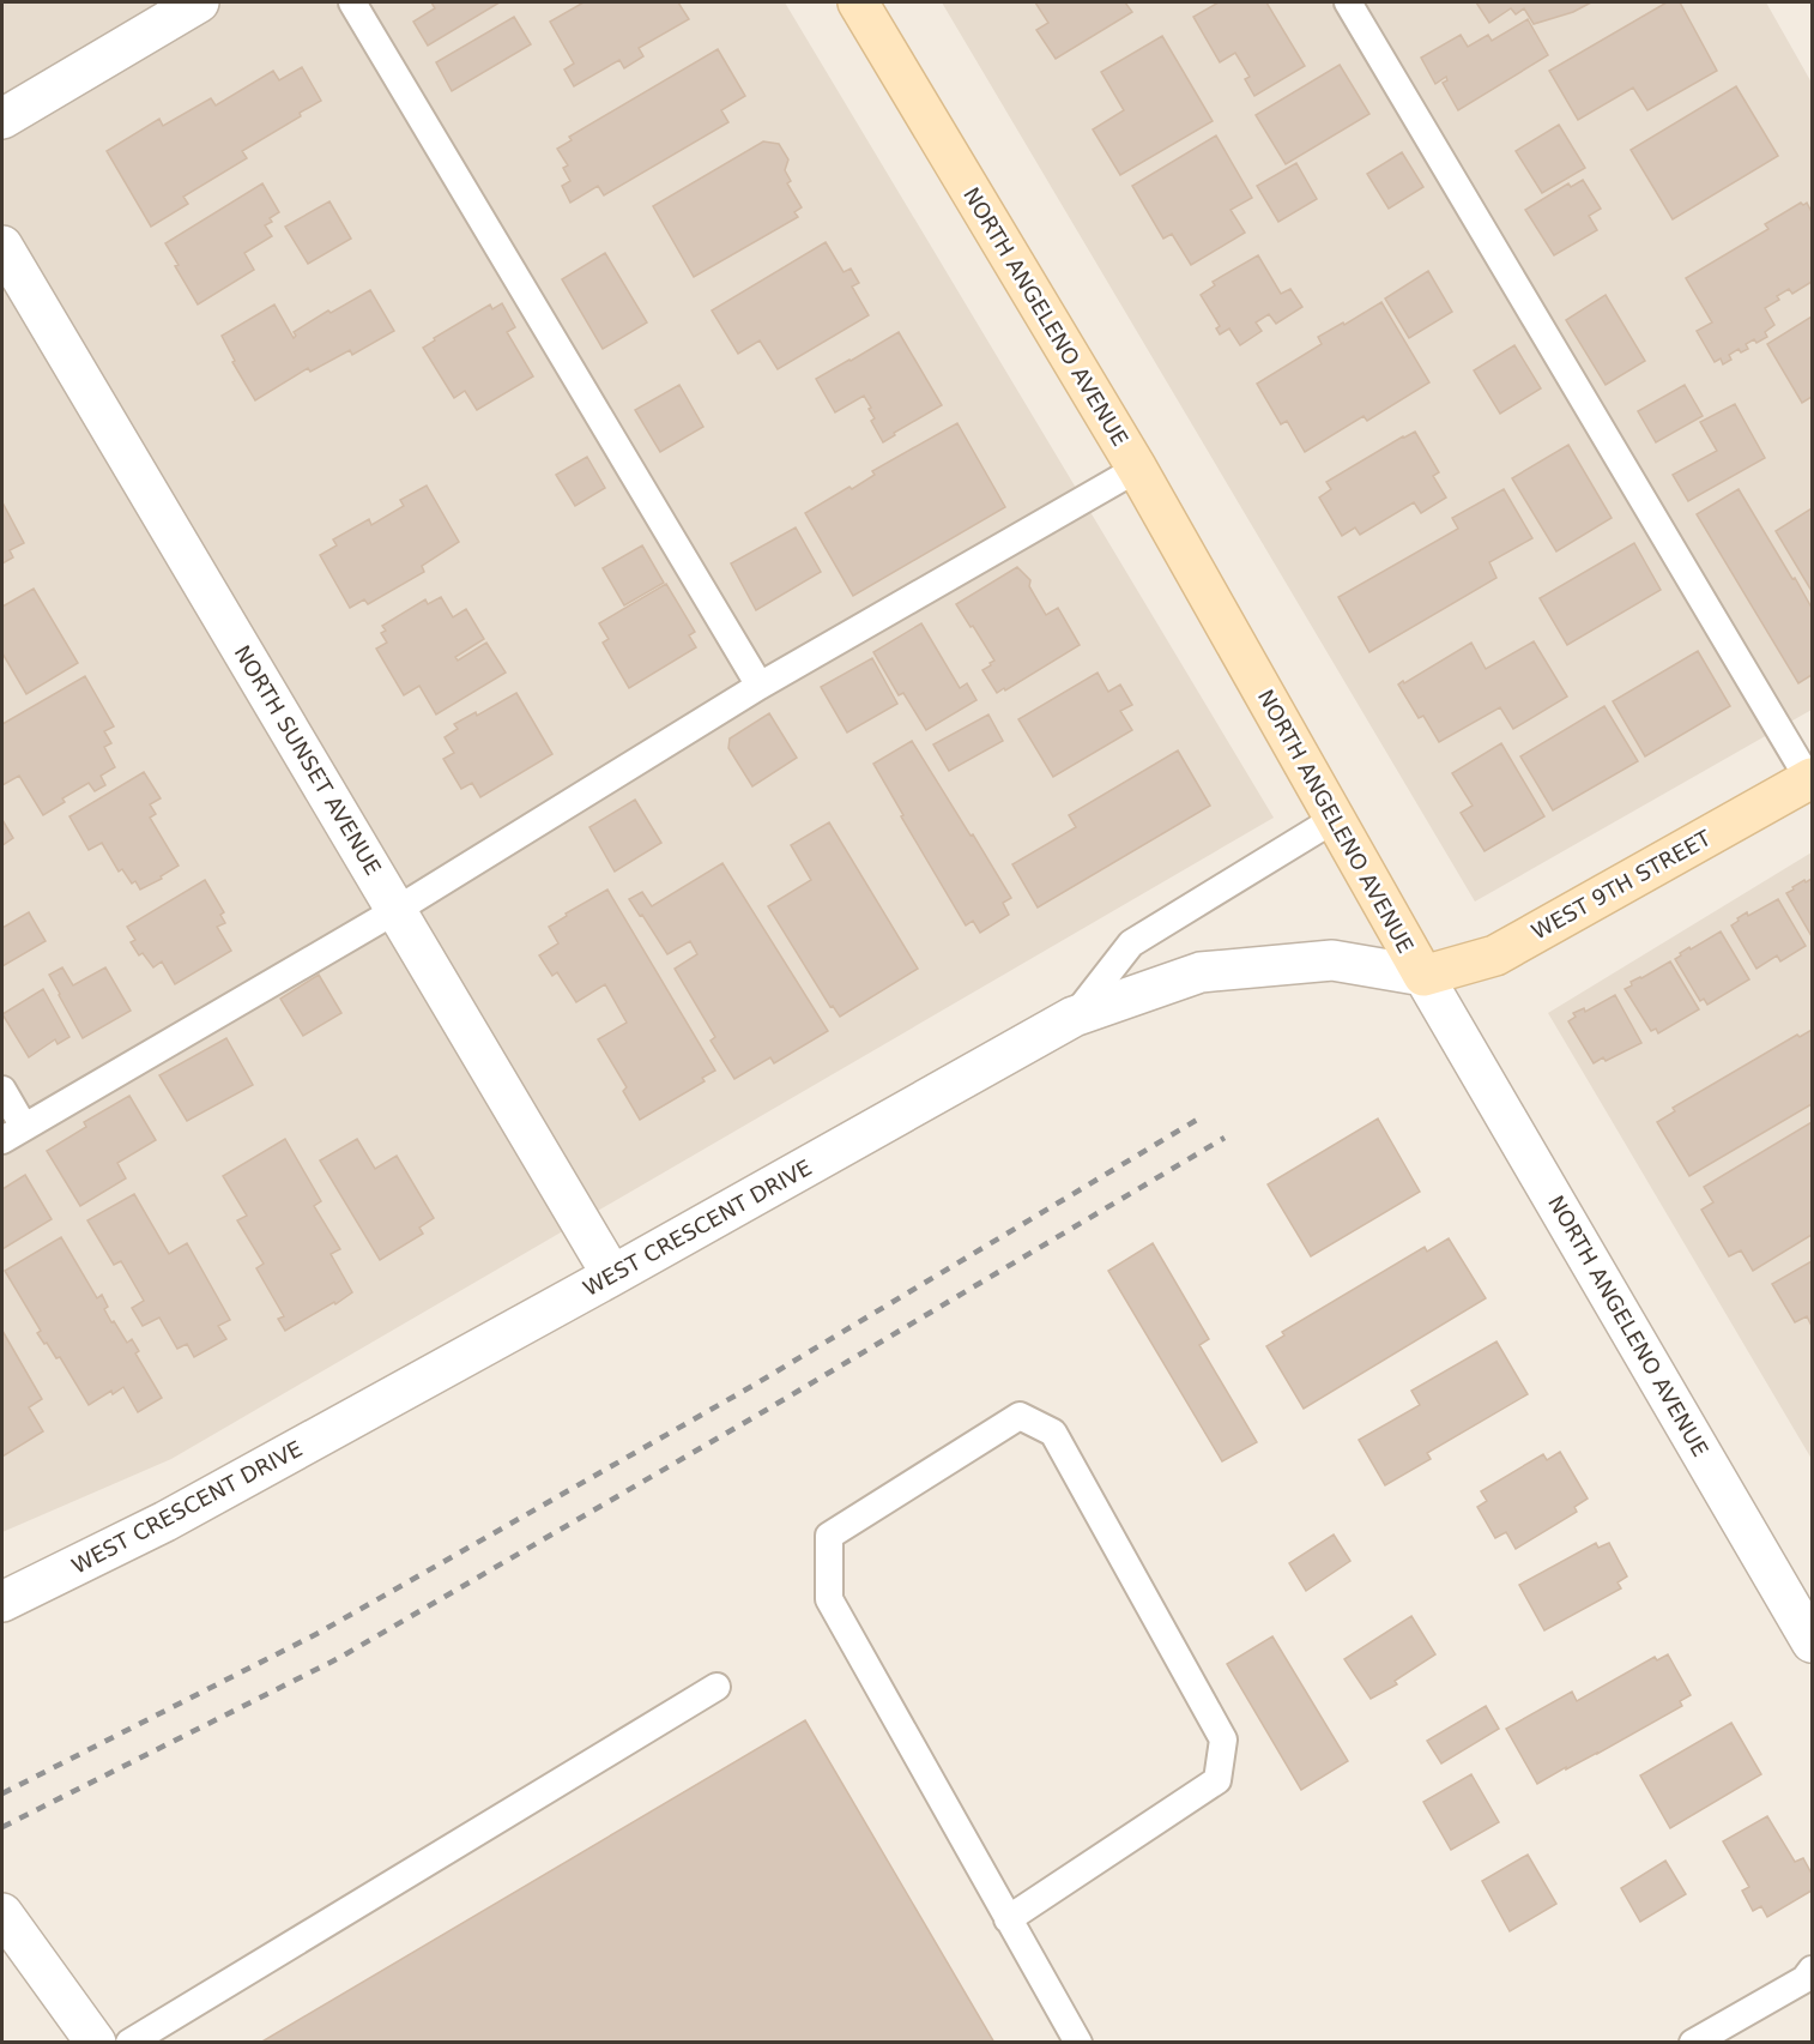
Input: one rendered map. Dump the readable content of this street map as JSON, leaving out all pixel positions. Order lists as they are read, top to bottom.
{
  "streets": {
    "street": [
      "NORTH ANGELENO AVENUE",
      "NORTH SUNSET AVENUE",
      "WEST 9TH STREET",
      "WEST CRESCENT DRIVE"
    ]
  },
  "crossings": [
    ["NORTH ANGELENO AVENUE", "WEST 9TH STREET"],
    ["NORTH ANGELENO AVENUE", "WEST CRESCENT DRIVE"],
    ["NORTH SUNSET AVENUE", "WEST CRESCENT DRIVE"],
    ["WEST 9TH STREET", "WEST CRESCENT DRIVE"]
  ]
}
